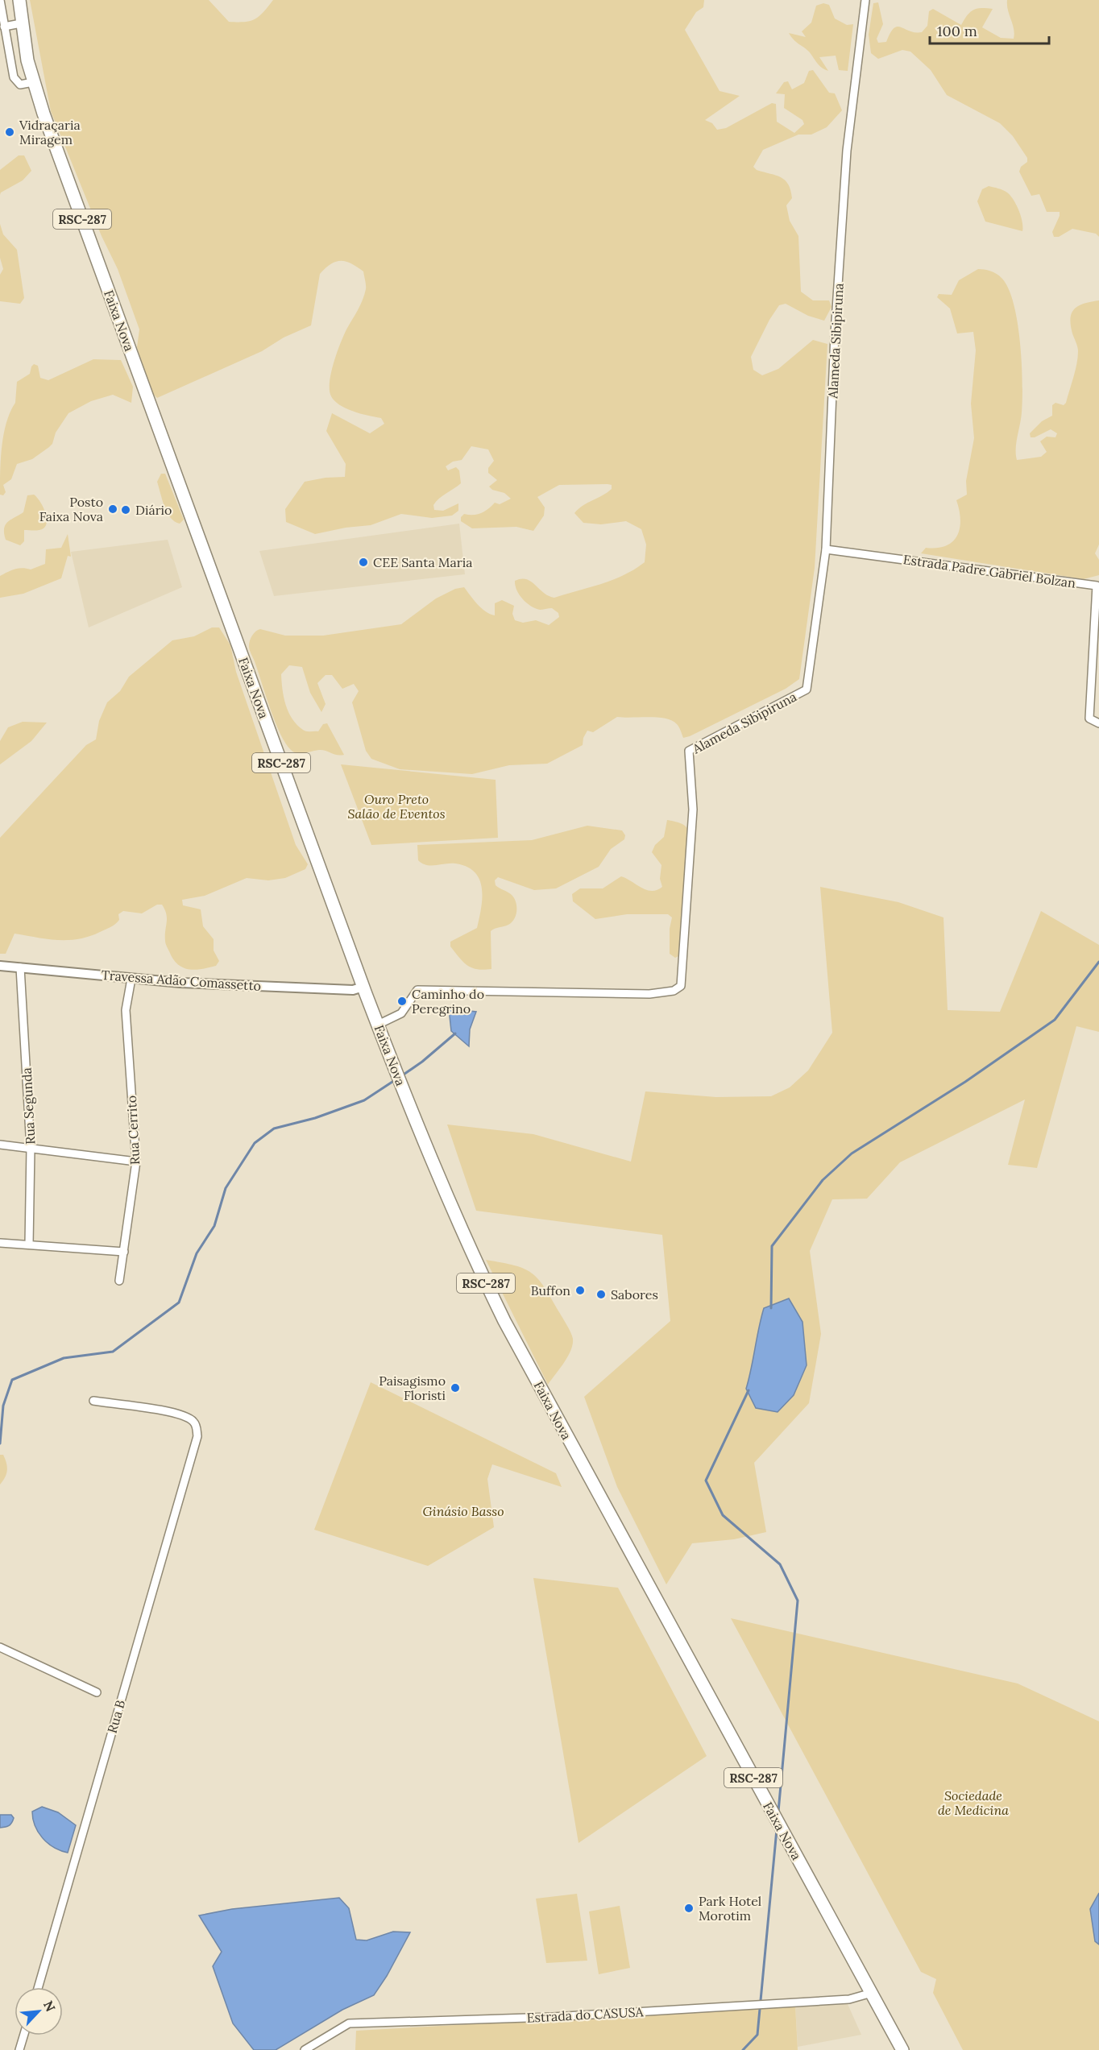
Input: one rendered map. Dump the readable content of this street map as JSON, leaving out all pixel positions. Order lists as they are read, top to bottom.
{
  "streets": {
    "highway": ["RSC-287", "Faixa Nova"],
    "street": [
      "Alameda Sibipiruna",
      "Estrada Padre Gabriel Bolzan",
      "Travessa Adão Comassetto",
      "Rua Segunda",
      "Rua Cerrito",
      "Rua B",
      "Estrada do CASUSA"
    ]
  },
  "crossings": [
    ["Faixa Nova", "Alameda Sibipiruna"],
    ["Faixa Nova", "Travessa Adão Comassetto"],
    ["Faixa Nova", "Estrada do CASUSA"],
    ["Alameda Sibipiruna", "Estrada Padre Gabriel Bolzan"],
    ["Travessa Adão Comassetto", "Rua Segunda"],
    ["Travessa Adão Comassetto", "Rua Cerrito"]
  ],
  "parks": ["Ouro Preto Salão de Eventos", "Ginásio Basso", "Sociedade de Medicina"],
  "places": [
    "Vidraçaria Miragem",
    "Posto Faixa Nova",
    "Diário",
    "CEE Santa Maria",
    "Caminho do Peregrino",
    "Buffon",
    "Sabores",
    "Paisagismo Floristi",
    "Park Hotel Morotim"
  ],
  "scale_bar": "100 m",
  "north": "top right"
}
